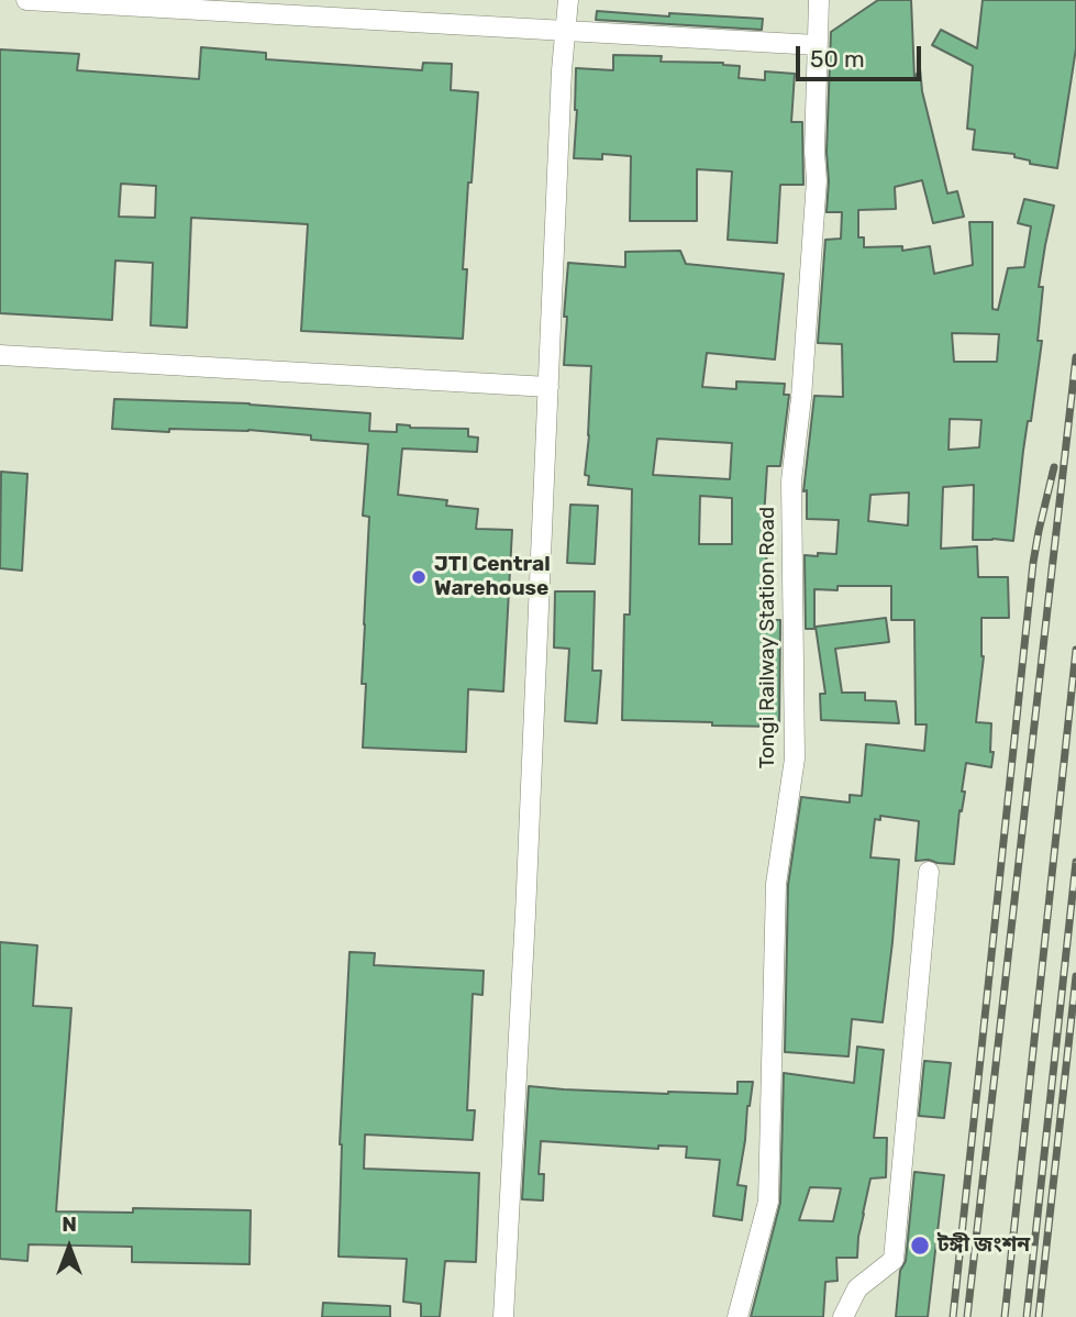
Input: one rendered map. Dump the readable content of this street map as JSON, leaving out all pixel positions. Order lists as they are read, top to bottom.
{
  "streets": {
    "street": ["Tongi Railway Station Road"]
  },
  "places": ["JTI Central Warehouse", "টঙ্গী জংশন"],
  "scale_bar": "50 m",
  "north": "top"
}
